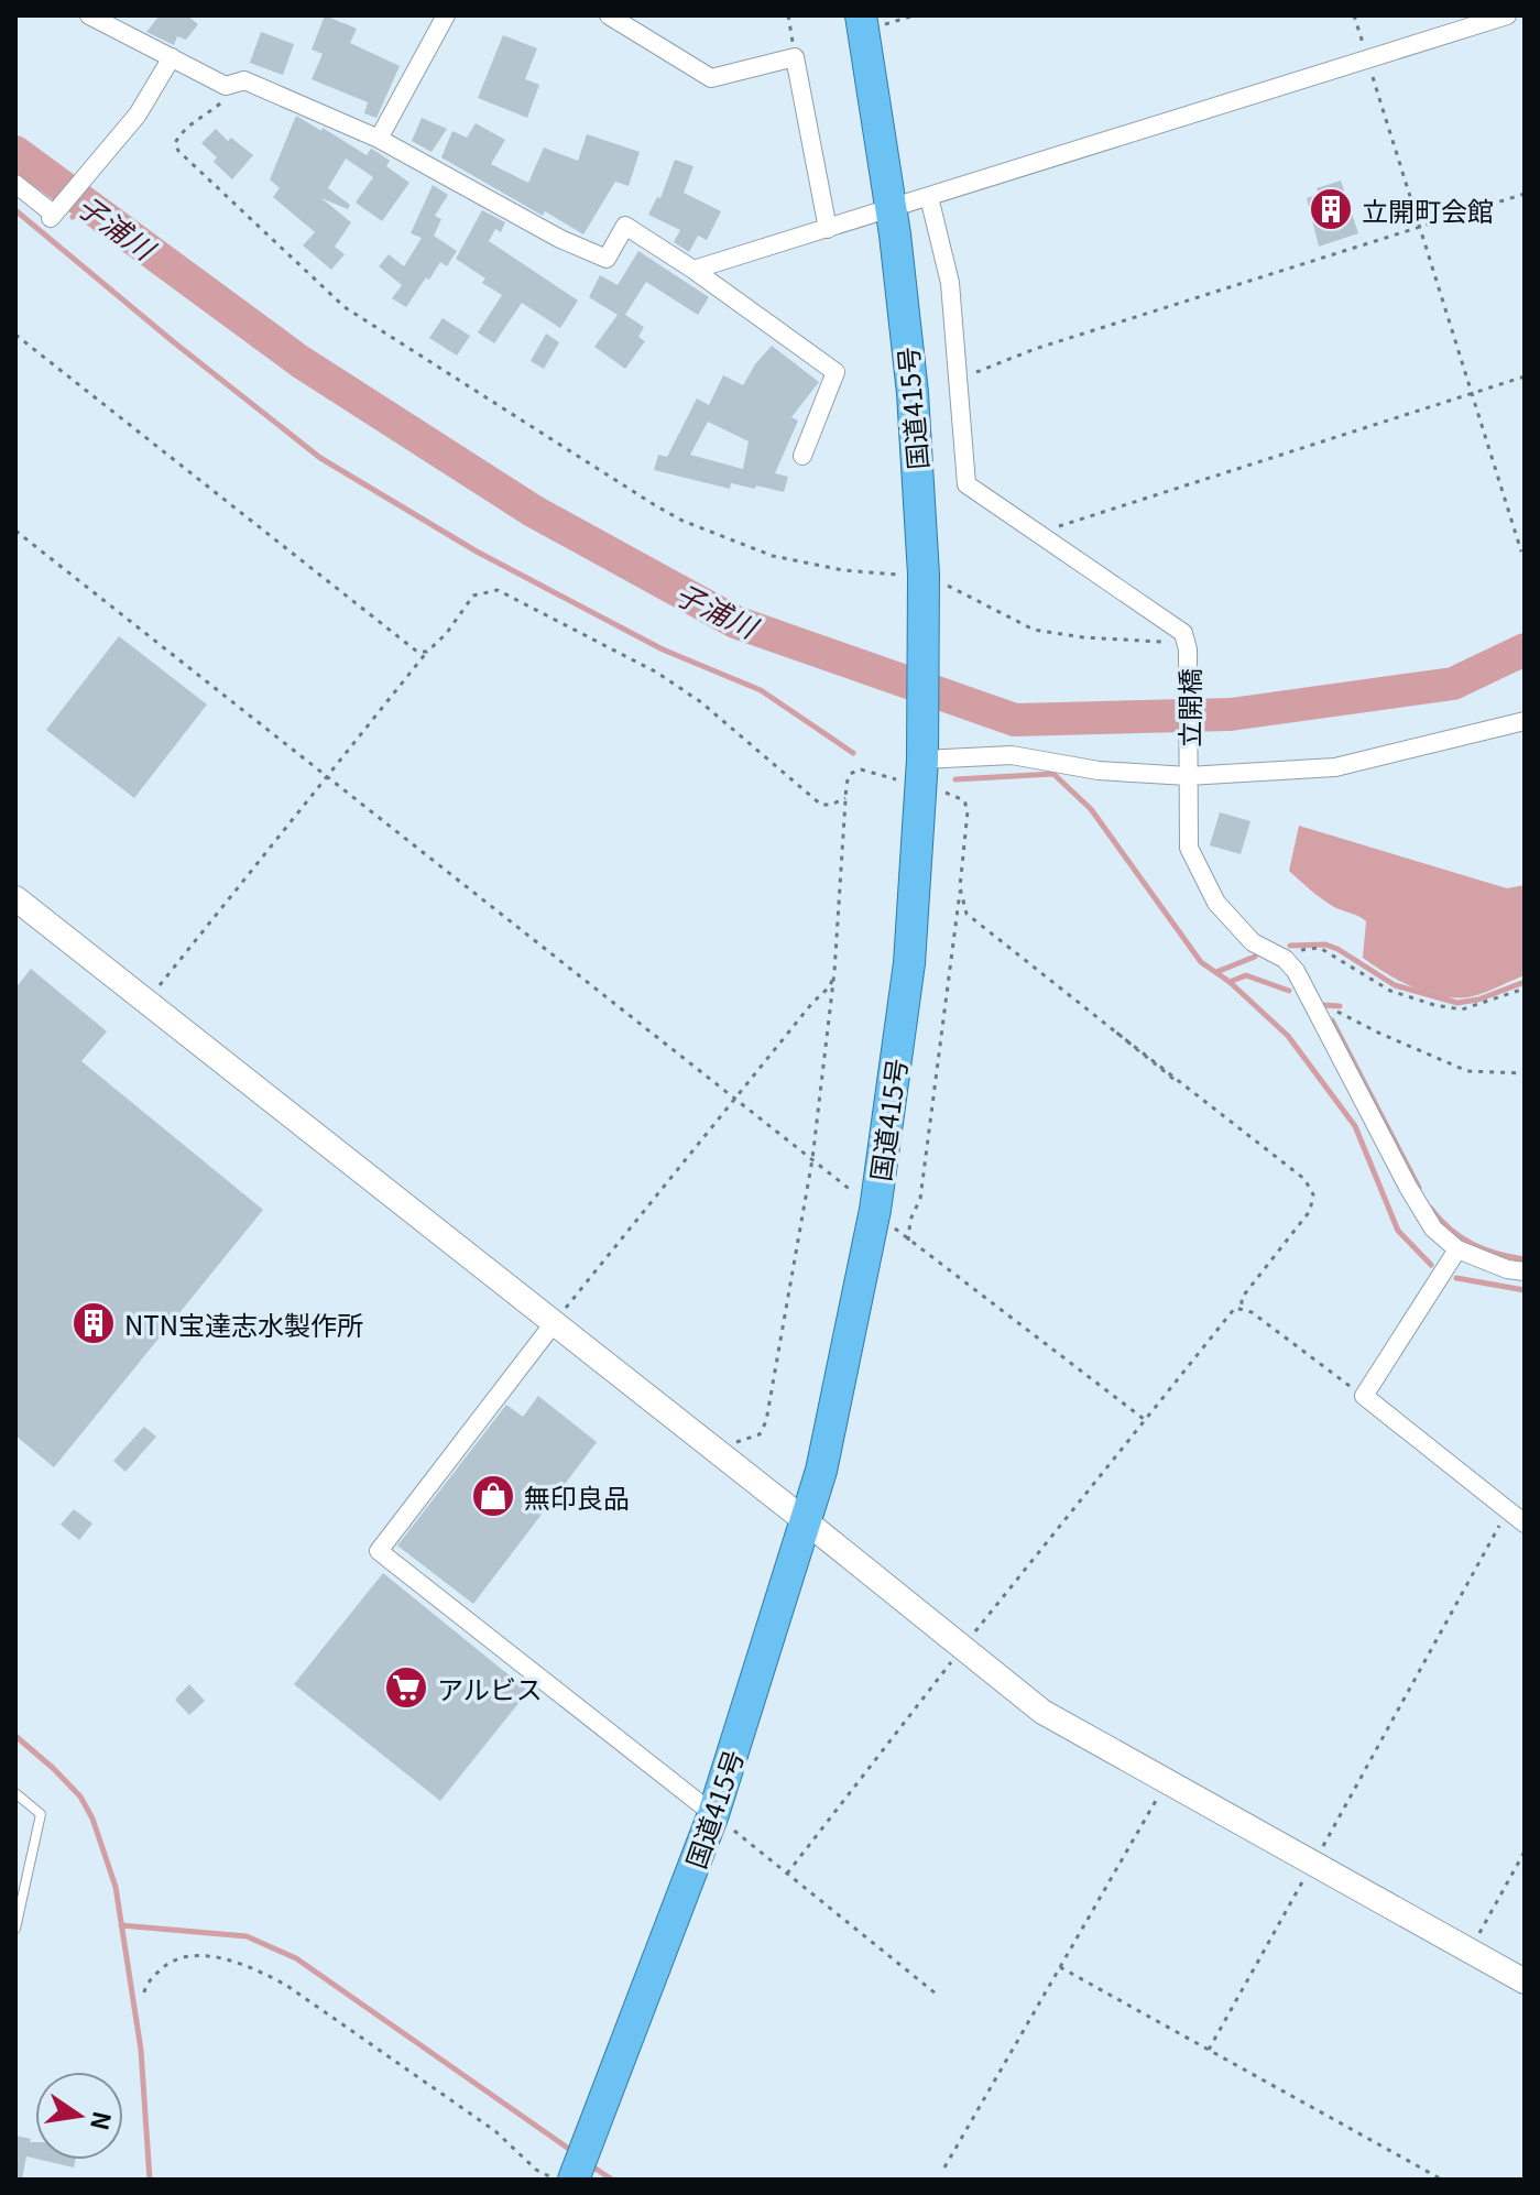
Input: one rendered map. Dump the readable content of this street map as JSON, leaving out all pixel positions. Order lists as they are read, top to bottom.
{
  "streets": {
    "highway": ["国道415号"],
    "street": ["立開橋"]
  },
  "water": ["子浦川"],
  "places": {
    "building": ["立開町会館", "NTN宝達志水製作所"],
    "shop": ["無印良品"],
    "supermarket": ["アルビス"]
  },
  "north": "right"
}
